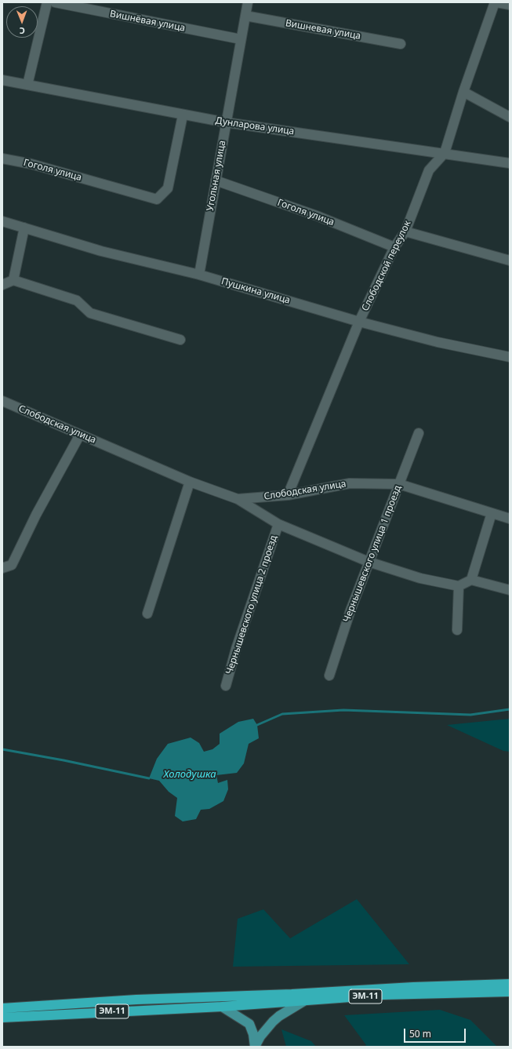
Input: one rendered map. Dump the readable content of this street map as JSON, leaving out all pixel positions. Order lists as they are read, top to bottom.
{
  "streets": {
    "highway": ["ЭМ-11"],
    "street": [
      "Вишнёвая улица",
      "Вишневая улица",
      "Дунларова улица",
      "Гоголя улица",
      "Угольная улица",
      "Слободской переулок",
      "Пушкина улица",
      "Слободская улица",
      "Чернышевского улица 1 проезд",
      "Чернышевского улица 2 проезд"
    ]
  },
  "crossings": [
    ["Вишнёвая улица", "Угольная улица"],
    ["Вишневая улица", "Угольная улица"],
    ["Дунларова улица", "Гоголя улица"],
    ["Дунларова улица", "Угольная улица"],
    ["Дунларова улица", "Слободской переулок"],
    ["Гоголя улица", "Угольная улица"],
    ["Гоголя улица", "Слободской переулок"],
    ["Угольная улица", "Пушкина улица"],
    ["Слободской переулок", "Пушкина улица"],
    ["Слободской переулок", "Слободская улица"],
    ["Слободская улица", "Чернышевского улица 1 проезд"]
  ],
  "water": ["Холодушка"],
  "scale_bar": "50 m",
  "north": "bottom"
}
